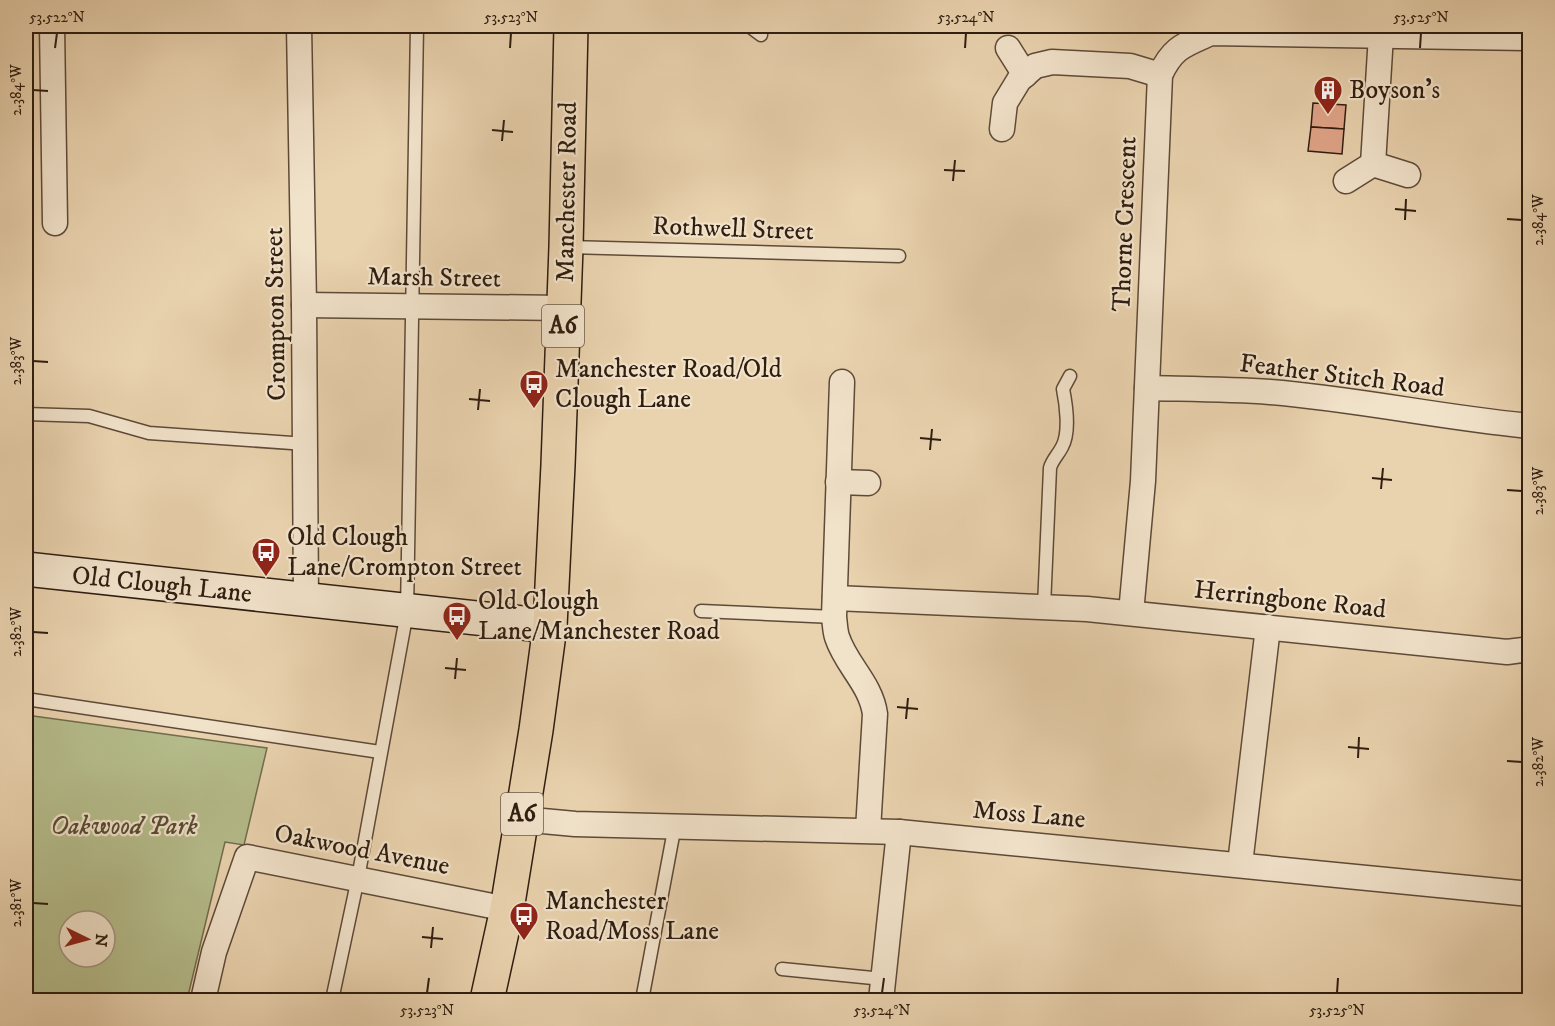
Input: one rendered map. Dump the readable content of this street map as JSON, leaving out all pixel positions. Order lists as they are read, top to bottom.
{
  "streets": {
    "main road": ["Manchester Road", "A6"],
    "street": [
      "Thorne Crescent",
      "Marsh Street",
      "Crompton Street",
      "Feather Stitch Road",
      "Old Clough Lane",
      "Herringbone Road",
      "Moss Lane",
      "Oakwood Avenue"
    ],
    "lane": ["Rothwell Street"]
  },
  "crossings": [
    ["Manchester Road", "Rothwell Street"],
    ["Manchester Road", "Marsh Street"],
    ["Manchester Road", "Old Clough Lane"],
    ["Manchester Road", "Moss Lane"],
    ["Manchester Road", "Oakwood Avenue"],
    ["Thorne Crescent", "Feather Stitch Road"],
    ["Thorne Crescent", "Herringbone Road"],
    ["Marsh Street", "Crompton Street"],
    ["Crompton Street", "Old Clough Lane"]
  ],
  "parks": ["Oakwood Park"],
  "places": {
    "building": ["Boyson's"],
    "bus stop": [
      "Manchester Road/Old Clough Lane",
      "Old Clough Lane/Crompton Street",
      "Old Clough Lane/Manchester Road",
      "Manchester Road/Moss Lane"
    ]
  },
  "north": "right",
  "coordinates": [
    "53.522°N",
    "53.523°N",
    "53.524°N",
    "53.525°N",
    "2.384°W",
    "2.383°W",
    "2.382°W",
    "2.381°W"
  ]
}
